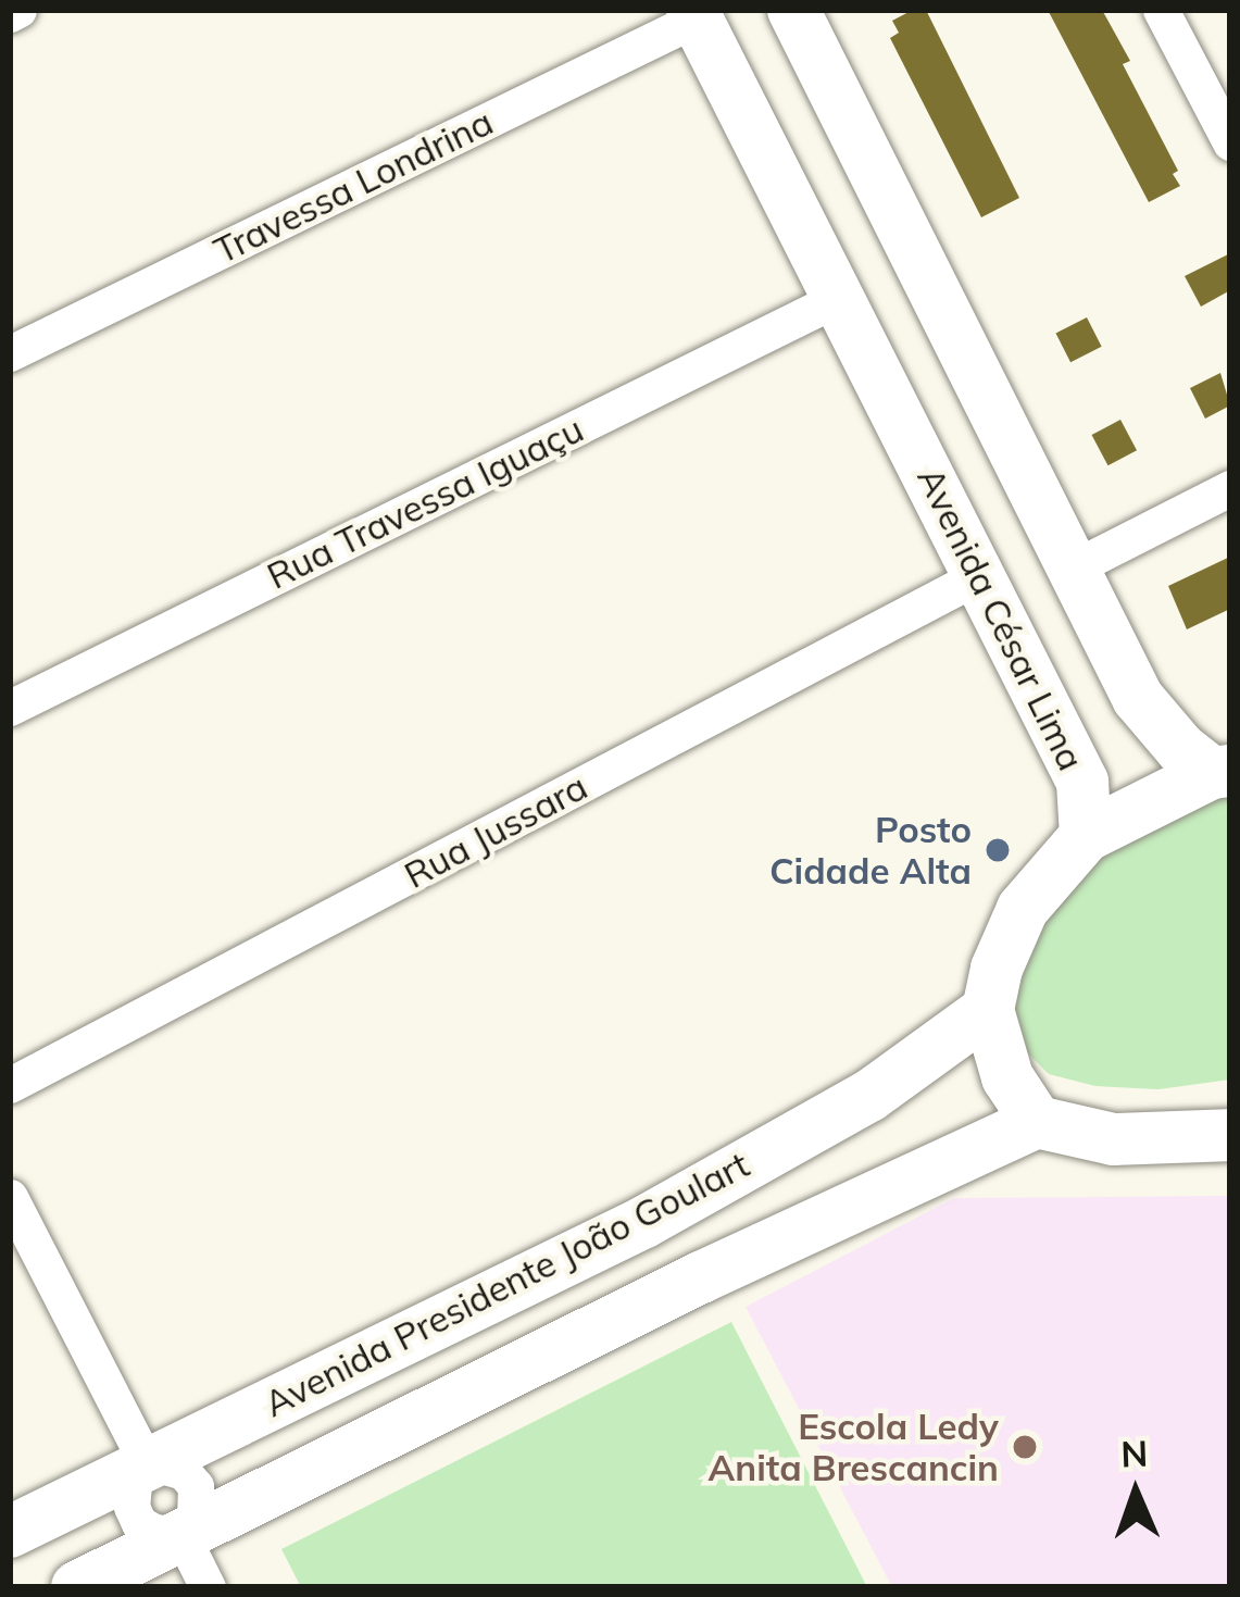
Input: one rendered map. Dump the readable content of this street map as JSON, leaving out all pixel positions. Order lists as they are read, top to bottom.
{
  "streets": {
    "street": [
      "Travessa Londrina",
      "Rua Travessa Iguaçu",
      "Avenida César Lima",
      "Rua Jussara",
      "Avenida Presidente João Goulart"
    ]
  },
  "crossings": [
    ["Travessa Londrina", "Avenida César Lima"],
    ["Rua Travessa Iguaçu", "Avenida César Lima"],
    ["Avenida César Lima", "Rua Jussara"]
  ],
  "places": ["Posto Cidade Alta", "Escola Ledy Anita Brescancin"],
  "north": "top"
}
